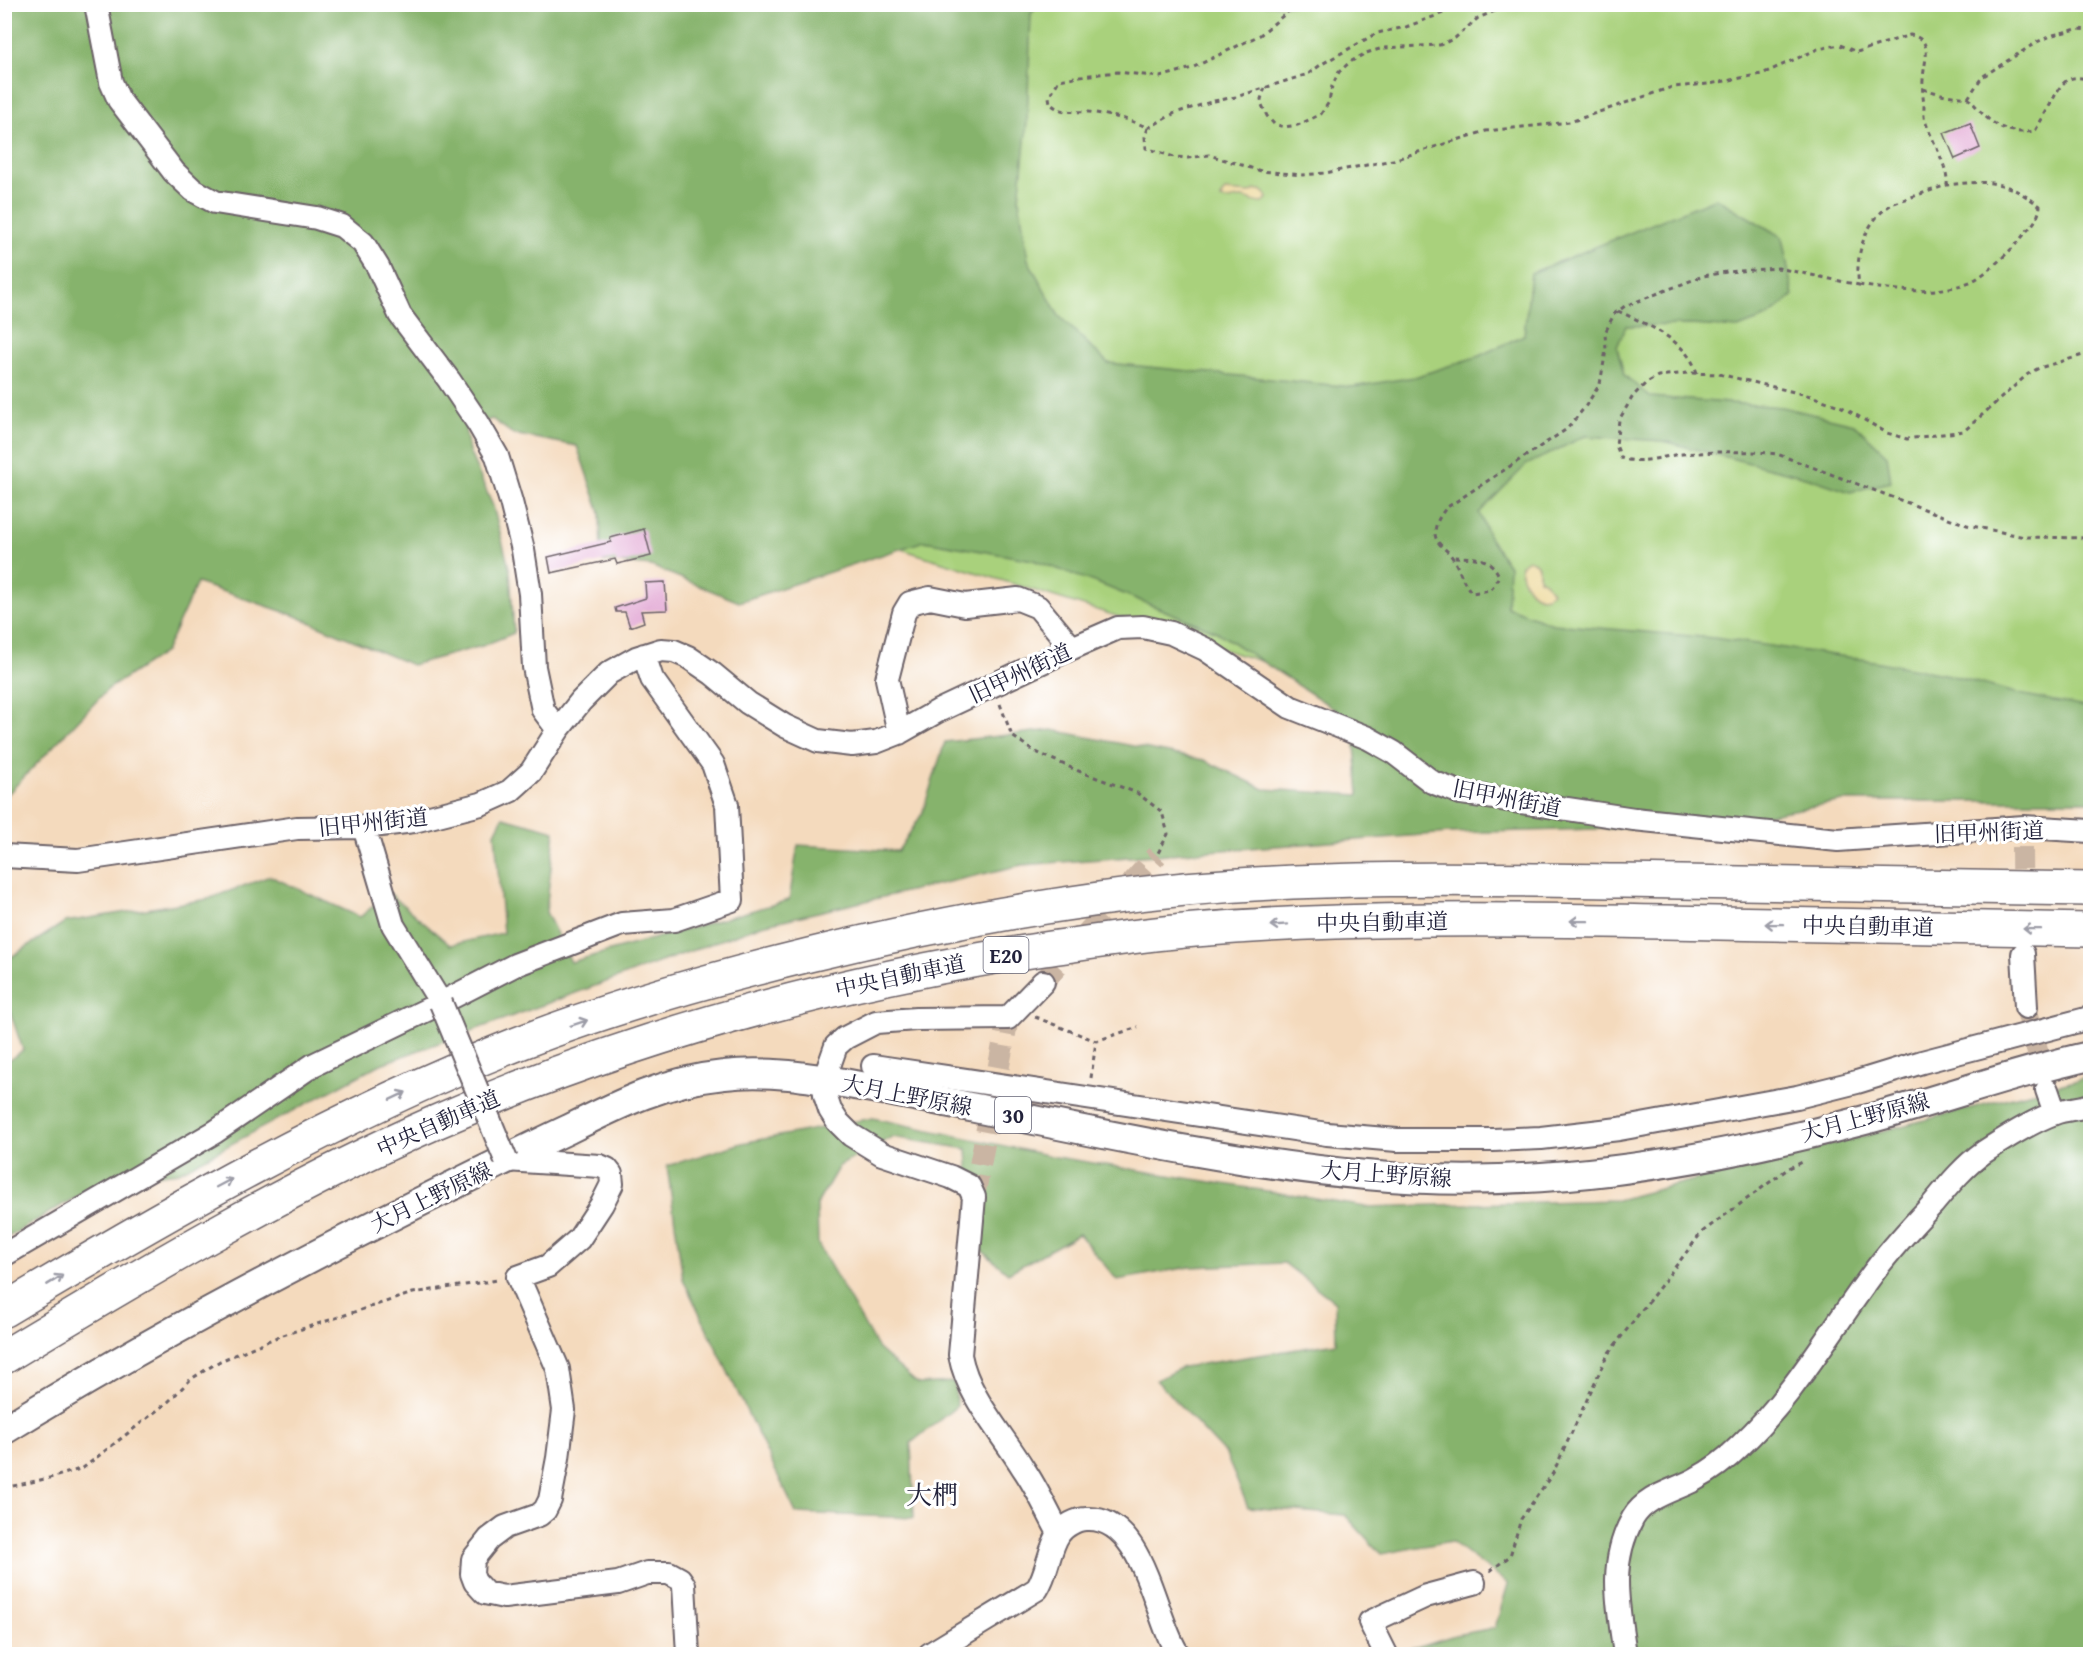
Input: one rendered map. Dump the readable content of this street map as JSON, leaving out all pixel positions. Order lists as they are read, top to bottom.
{
  "streets": {
    "highway": ["中央自動車道", "E20"],
    "main road": ["大月上野原線", "30"],
    "street": ["旧甲州街道"]
  },
  "districts": ["大椚"]
}
